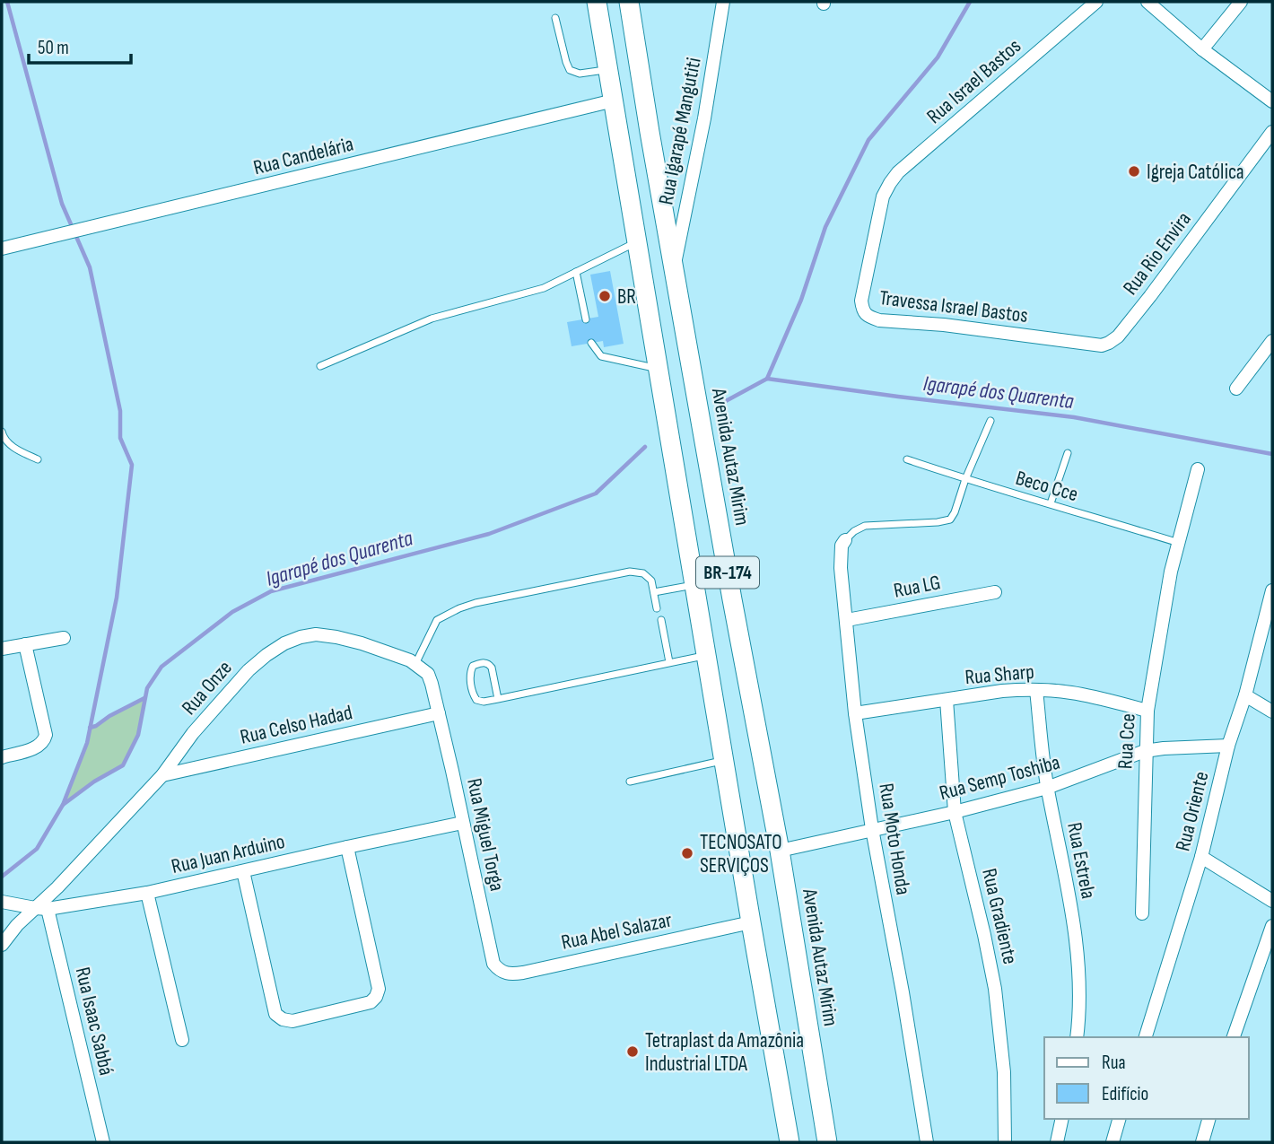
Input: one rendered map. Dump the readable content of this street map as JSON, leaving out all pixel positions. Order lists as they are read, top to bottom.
{
  "streets": {
    "main road": ["Avenida Autaz Mirim", "BR-174"],
    "street": [
      "Rua Israel Bastos",
      "Rua Igarapé Mangutiti",
      "Rua Candelária",
      "Rua Rio Envira",
      "Travessa Israel Bastos",
      "Rua LG",
      "Rua Sharp",
      "Rua Onze",
      "Rua Celso Hadad",
      "Rua Cce",
      "Rua Semp Toshiba",
      "Rua Oriente",
      "Rua Miguel Torga",
      "Rua Moto Honda",
      "Rua Juan Arduino",
      "Rua Estrela",
      "Rua Gradiente",
      "Rua Abel Salazar",
      "Rua Isaac Sabbá"
    ],
    "lane": ["Beco Cce"]
  },
  "crossings": [
    ["Rua Israel Bastos", "Travessa Israel Bastos"],
    ["Rua Igarapé Mangutiti", "Avenida Autaz Mirim"],
    ["Rua Candelária", "BR-174"],
    ["Rua Rio Envira", "Travessa Israel Bastos"],
    ["Avenida Autaz Mirim", "Rua Semp Toshiba"],
    ["Beco Cce", "Rua Cce"],
    ["BR-174", "Rua Abel Salazar"],
    ["Rua LG", "Rua Moto Honda"],
    ["Rua Sharp", "Rua Cce"],
    ["Rua Sharp", "Rua Moto Honda"],
    ["Rua Sharp", "Rua Estrela"],
    ["Rua Sharp", "Rua Gradiente"],
    ["Rua Onze", "Rua Celso Hadad"],
    ["Rua Onze", "Rua Juan Arduino"],
    ["Rua Onze", "Rua Isaac Sabbá"],
    ["Rua Celso Hadad", "Rua Miguel Torga"],
    ["Rua Cce", "Rua Semp Toshiba"],
    ["Rua Semp Toshiba", "Rua Oriente"],
    ["Rua Semp Toshiba", "Rua Moto Honda"],
    ["Rua Semp Toshiba", "Rua Estrela"],
    ["Rua Semp Toshiba", "Rua Gradiente"],
    ["Rua Miguel Torga", "Rua Juan Arduino"],
    ["Rua Miguel Torga", "Rua Abel Salazar"],
    ["Rua Juan Arduino", "Rua Isaac Sabbá"]
  ],
  "water": ["Igarapé dos Quarenta"],
  "places": [
    "Igreja Católica",
    "BR",
    "TECNOSATO SERVIÇOS",
    "Tetraplast da Amazônia Industrial LTDA"
  ],
  "legend": ["Rua", "Edifício"],
  "scale_bar": "50 m"
}
